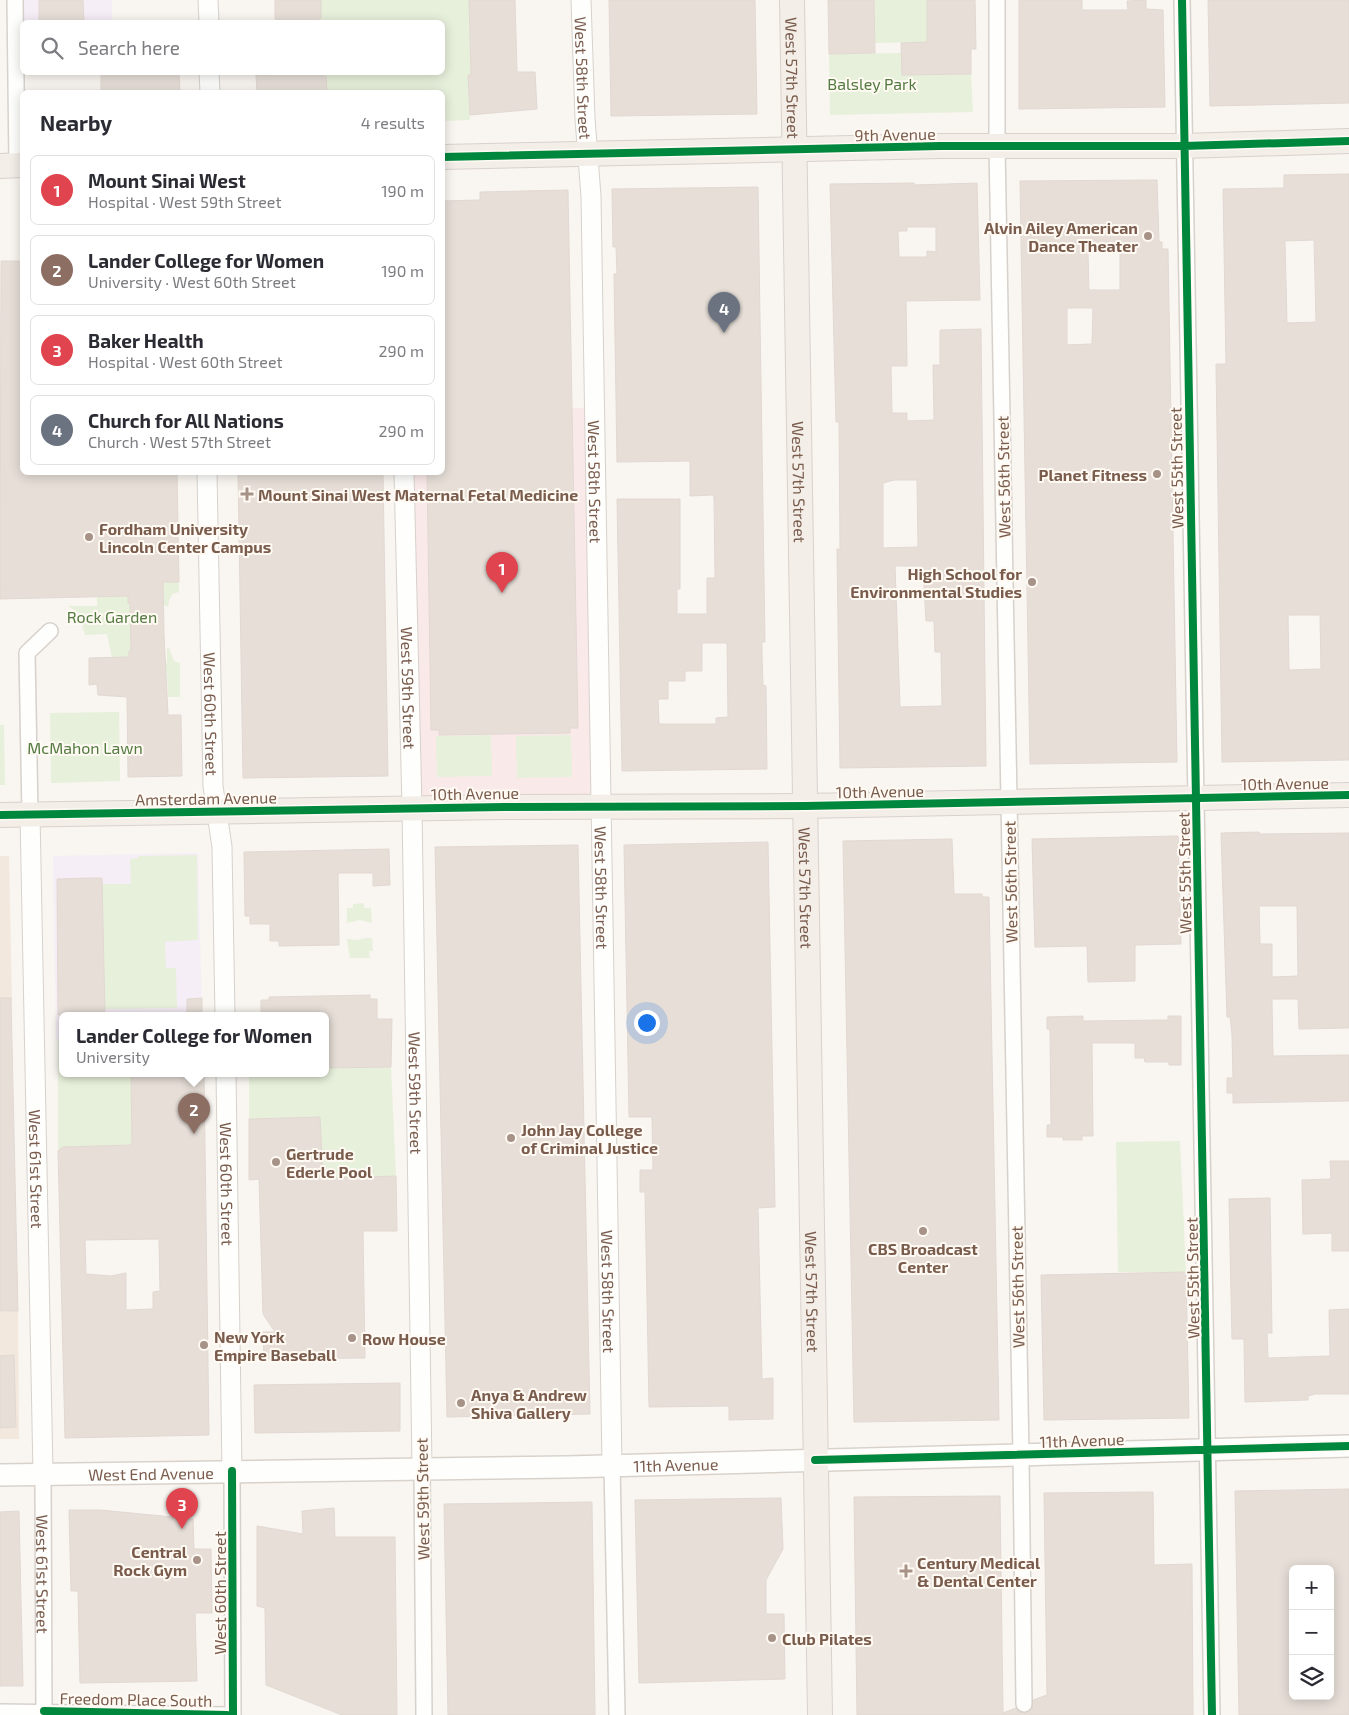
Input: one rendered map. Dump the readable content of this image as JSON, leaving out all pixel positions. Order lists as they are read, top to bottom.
{
  "streets": {
    "main road": [
      "West 57th Street",
      "9th Avenue",
      "10th Avenue",
      "Amsterdam Avenue",
      "11th Avenue",
      "West End Avenue"
    ],
    "street": [
      "West 58th Street",
      "West 55th Street",
      "West 56th Street",
      "West 59th Street",
      "West 60th Street",
      "West 61st Street",
      "Freedom Place South"
    ]
  },
  "crossings": [
    ["West 58th Street", "9th Avenue"],
    ["West 58th Street", "10th Avenue"],
    ["West 58th Street", "11th Avenue"],
    ["West 57th Street", "9th Avenue"],
    ["West 57th Street", "10th Avenue"],
    ["West 57th Street", "11th Avenue"],
    ["9th Avenue", "West 55th Street"],
    ["9th Avenue", "West 56th Street"],
    ["West 55th Street", "10th Avenue"],
    ["West 55th Street", "11th Avenue"],
    ["West 56th Street", "10th Avenue"],
    ["West 56th Street", "11th Avenue"],
    ["West 59th Street", "10th Avenue"],
    ["West 59th Street", "Amsterdam Avenue"],
    ["West 59th Street", "11th Avenue"],
    ["West 59th Street", "West End Avenue"],
    ["West 60th Street", "Amsterdam Avenue"],
    ["West 60th Street", "West End Avenue"],
    ["10th Avenue", "Amsterdam Avenue"],
    ["Amsterdam Avenue", "West 61st Street"],
    ["West 61st Street", "West End Avenue"],
    ["West 61st Street", "Freedom Place South"],
    ["11th Avenue", "West End Avenue"]
  ],
  "parks": ["Balsley Park", "Rock Garden", "McMahon Lawn"],
  "places": {
    "other": [
      "Alvin Ailey American Dance Theater",
      "Planet Fitness",
      "Fordham University Lincoln Center Campus",
      "High School for Environmental Studies",
      "John Jay College of Criminal Justice",
      "Gertrude Ederle Pool",
      "CBS Broadcast Center",
      "Row House",
      "New York Empire Baseball",
      "Anya & Andrew Shiva Gallery",
      "Central Rock Gym",
      "Club Pilates"
    ],
    "health": ["Mount Sinai West Maternal Fetal Medicine", "Century Medical & Dental Center"]
  },
  "page": {
    "search": "Search here",
    "heading": ["Nearby", "4 results"],
    "list": [
      {
        "mark": "1",
        "name": "Mount Sinai West",
        "note": "Hospital · West 59th Street",
        "value": "190 m"
      },
      {
        "mark": "2",
        "name": "Lander College for Women",
        "note": "University · West 60th Street",
        "value": "190 m"
      },
      {
        "mark": "3",
        "name": "Baker Health",
        "note": "Hospital · West 60th Street",
        "value": "290 m"
      },
      {
        "mark": "4",
        "name": "Church for All Nations",
        "note": "Church · West 57th Street",
        "value": "290 m"
      }
    ],
    "pins": [
      "4",
      "1",
      "2",
      "3"
    ],
    "popup": ["Lander College for Women", "University"],
    "map_buttons": ["+", "−"]
  }
}
